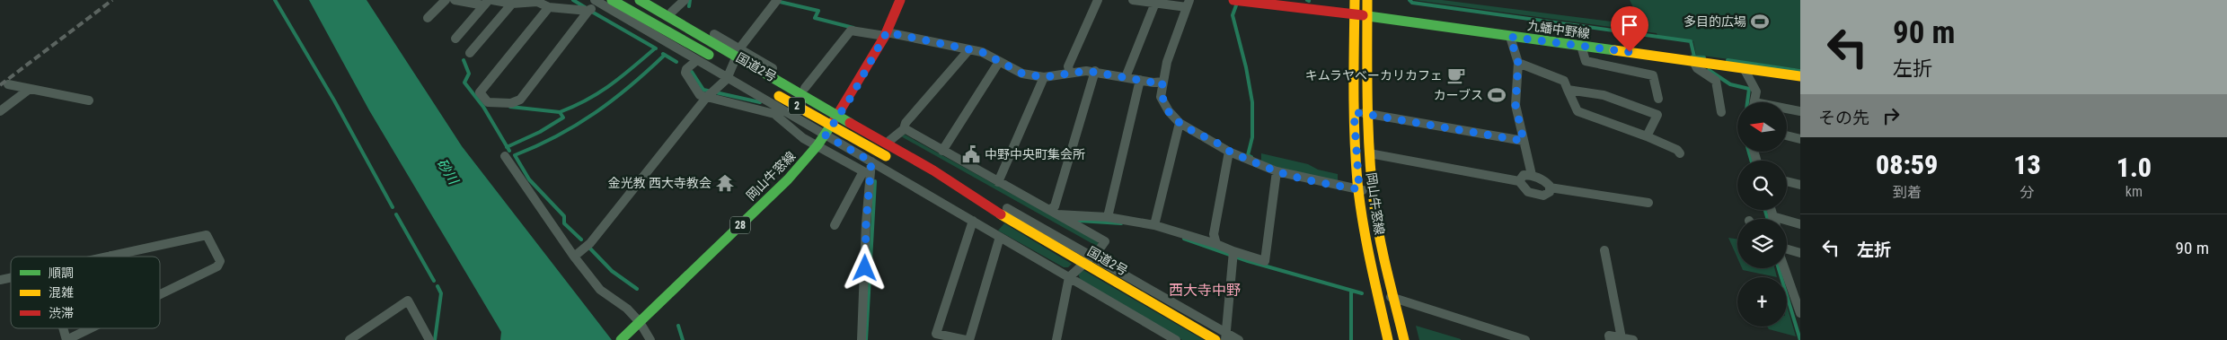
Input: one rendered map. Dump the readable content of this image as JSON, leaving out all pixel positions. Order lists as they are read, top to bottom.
{
  "streets": {
    "main road": [
      "九蟠中野線",
      "国道2号",
      "2",
      "岡山牛窓線",
      "28"
    ]
  },
  "crossings": [
    ["九蟠中野線", "岡山牛窓線"]
  ],
  "districts": ["西大寺中野"],
  "water": ["砂川"],
  "places": {
    "sports": ["多目的広場", "カーブス"],
    "cafe": ["キムラヤベーカリカフェ"],
    "public building": ["中野中央町集会所"],
    "temple": ["金光教 西大寺教会"]
  },
  "legend": ["順調", "混雑", "渋滞"],
  "north": "left",
  "page": {
    "turn": ["90 m", "左折"],
    "then": "その先",
    "map_buttons": "+",
    "eta": [
      "08:59",
      "到着",
      "13",
      "分",
      "1.0",
      "km"
    ],
    "list": [
      {
        "name": "左折",
        "value": "90 m"
      }
    ]
  }
}
